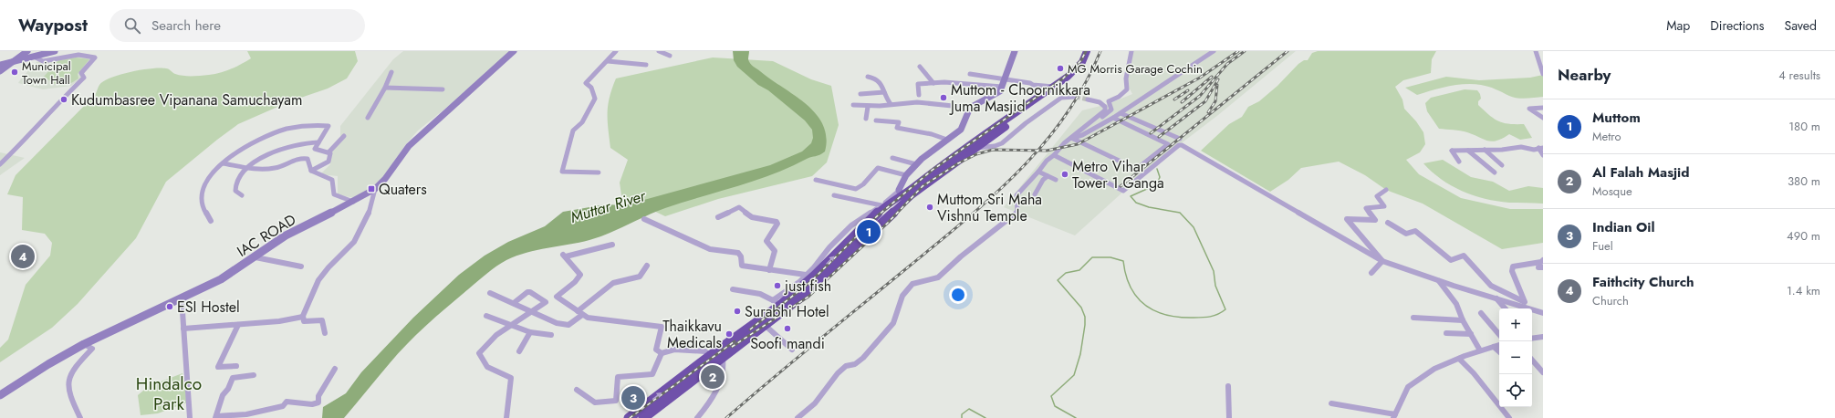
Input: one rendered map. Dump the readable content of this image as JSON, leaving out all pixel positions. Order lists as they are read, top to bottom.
{
  "streets": {
    "main road": ["IAC ROAD"]
  },
  "water": ["Muttar River"],
  "parks": ["Hindalco Park"],
  "places": {
    "other": [
      "MG Morris Garage Cochin",
      "Municipal Town Hall",
      "Muttom - Choornikkara Juma Masjid",
      "Kudumbasree Vipanana Samuchayam",
      "Metro Vihar Tower 1 Ganga",
      "Muttom Sri Maha Vishnu Temple",
      "just fish",
      "ESI Hostel",
      "Surabhi Hotel",
      "Soofi mandi",
      "Thaikkavu Medicals"
    ],
    "transit": ["Quaters"]
  },
  "page": {
    "header": "Waypost",
    "search": "Search here",
    "nav": ["Map", "Directions", "Saved"],
    "heading": ["Nearby", "4 results"],
    "list": [
      {
        "mark": "1",
        "name": "Muttom",
        "note": "Metro",
        "value": "180 m"
      },
      {
        "mark": "2",
        "name": "Al Falah Masjid",
        "note": "Mosque",
        "value": "380 m"
      },
      {
        "mark": "3",
        "name": "Indian Oil",
        "note": "Fuel",
        "value": "490 m"
      },
      {
        "mark": "4",
        "name": "Faithcity Church",
        "note": "Church",
        "value": "1.4 km"
      }
    ],
    "pins": [
      "1",
      "4",
      "2",
      "3"
    ],
    "map_buttons": ["+", "−"]
  }
}
